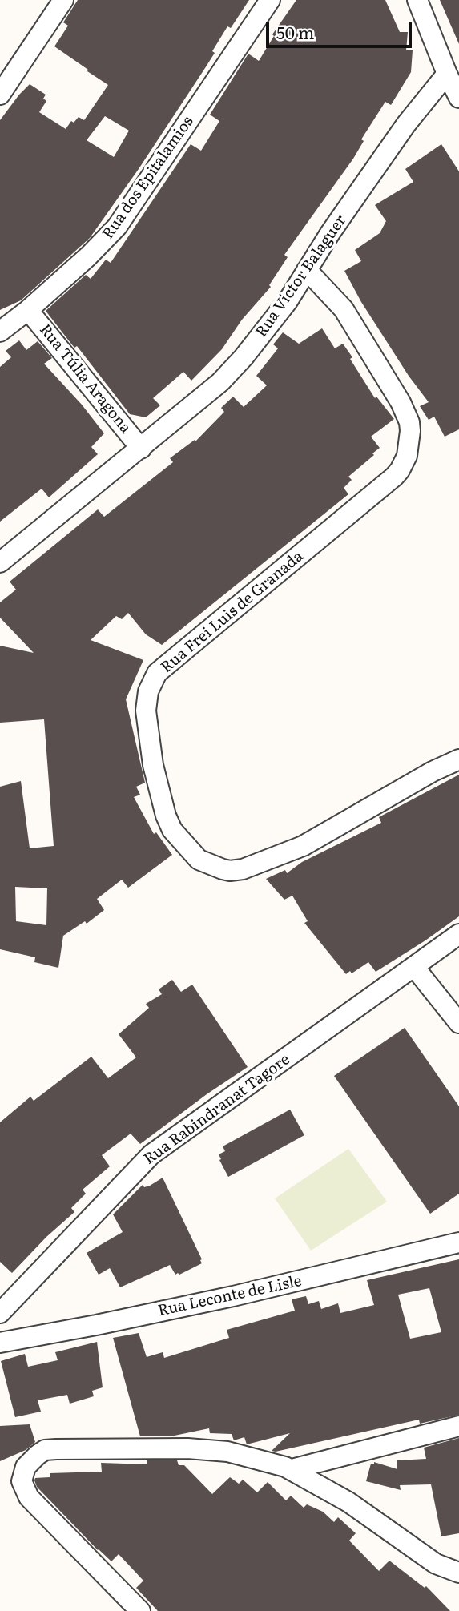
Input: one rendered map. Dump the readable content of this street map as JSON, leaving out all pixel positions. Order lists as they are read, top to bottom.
{
  "streets": {
    "street": [
      "Rua dos Epitalamios",
      "Rua Victor Balaguer",
      "Rua Túlia Aragona",
      "Rua Frei Luis de Granada",
      "Rua Rabindranat Tagore",
      "Rua Leconte de Lisle"
    ]
  },
  "crossings": [
    ["Rua dos Epitalamios", "Rua Túlia Aragona"],
    ["Rua Victor Balaguer", "Rua Túlia Aragona"],
    ["Rua Victor Balaguer", "Rua Frei Luis de Granada"]
  ],
  "scale_bar": "50 m"
}
